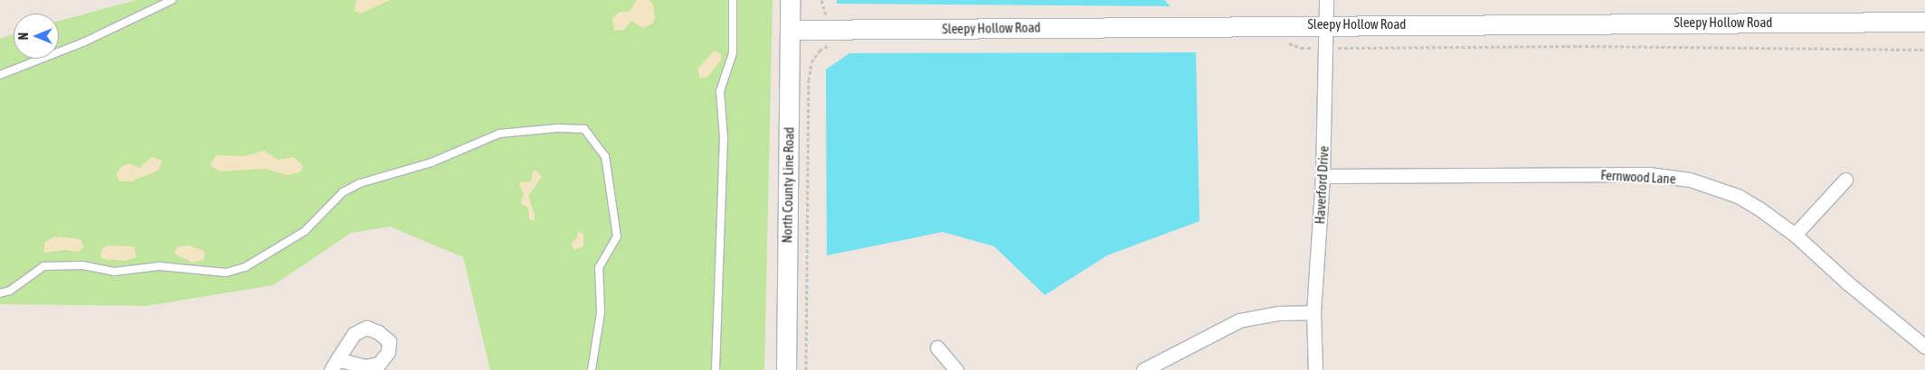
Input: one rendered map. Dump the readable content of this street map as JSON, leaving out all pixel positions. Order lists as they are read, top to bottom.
{
  "streets": {
    "street": [
      "Sleepy Hollow Road",
      "Fernwood Lane",
      "North County Line Road",
      "Haverford Drive"
    ]
  },
  "crossings": [
    ["Sleepy Hollow Road", "North County Line Road"],
    ["Sleepy Hollow Road", "Haverford Drive"],
    ["Fernwood Lane", "Haverford Drive"]
  ],
  "north": "left"
}
